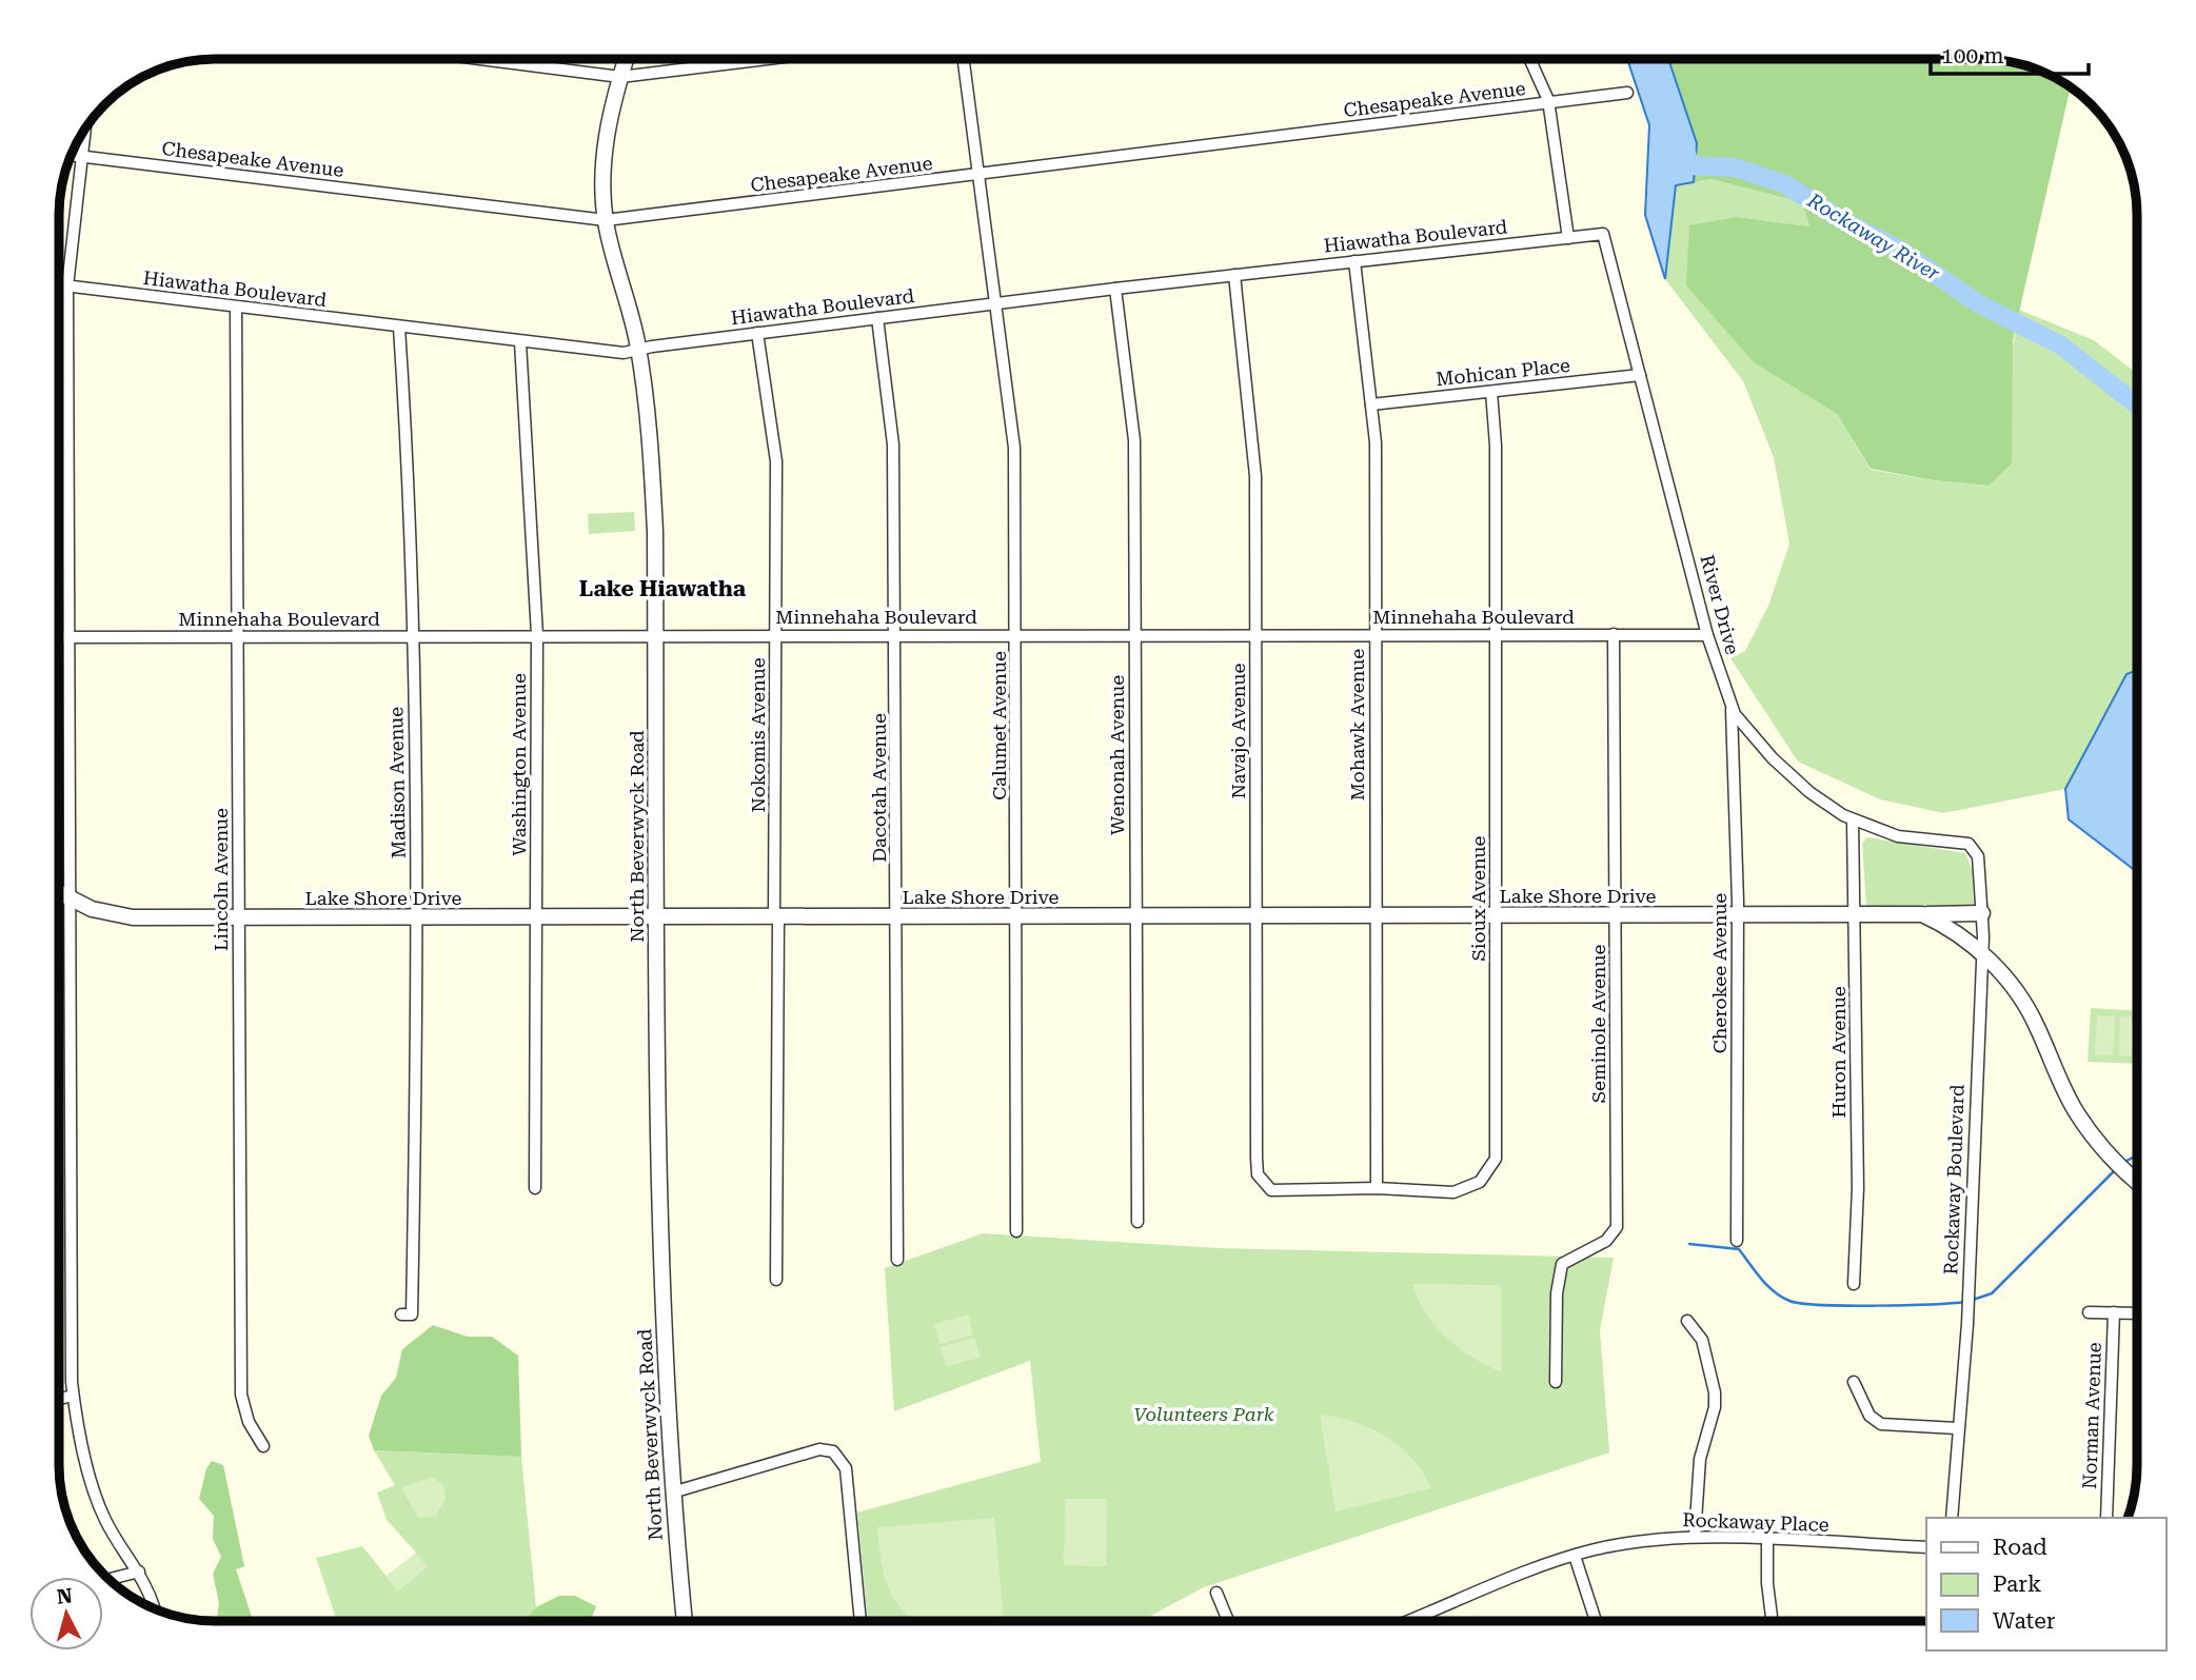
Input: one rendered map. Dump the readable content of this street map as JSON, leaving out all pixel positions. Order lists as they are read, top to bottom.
{
  "streets": {
    "street": [
      "Chesapeake Avenue",
      "Hiawatha Boulevard",
      "Mohican Place",
      "River Drive",
      "Minnehaha Boulevard",
      "Mohawk Avenue",
      "Calumet Avenue",
      "Navajo Avenue",
      "Nokomis Avenue",
      "Wenonah Avenue",
      "Washington Avenue",
      "Madison Avenue",
      "Dacotah Avenue",
      "North Beverwyck Road",
      "Lincoln Avenue",
      "Lake Shore Drive",
      "Sioux Avenue",
      "Cherokee Avenue",
      "Seminole Avenue",
      "Huron Avenue",
      "Rockaway Boulevard",
      "Norman Avenue",
      "Rockaway Place"
    ]
  },
  "crossings": [
    ["Chesapeake Avenue", "Calumet Avenue"],
    ["Chesapeake Avenue", "North Beverwyck Road"],
    ["Hiawatha Boulevard", "River Drive"],
    ["Hiawatha Boulevard", "Mohawk Avenue"],
    ["Hiawatha Boulevard", "Calumet Avenue"],
    ["Hiawatha Boulevard", "Navajo Avenue"],
    ["Hiawatha Boulevard", "Nokomis Avenue"],
    ["Hiawatha Boulevard", "Wenonah Avenue"],
    ["Hiawatha Boulevard", "Washington Avenue"],
    ["Hiawatha Boulevard", "Madison Avenue"],
    ["Hiawatha Boulevard", "Dacotah Avenue"],
    ["Hiawatha Boulevard", "North Beverwyck Road"],
    ["Hiawatha Boulevard", "Lincoln Avenue"],
    ["Mohican Place", "River Drive"],
    ["Mohican Place", "Mohawk Avenue"],
    ["Mohican Place", "Sioux Avenue"],
    ["River Drive", "Minnehaha Boulevard"],
    ["River Drive", "Cherokee Avenue"],
    ["River Drive", "Huron Avenue"],
    ["River Drive", "Rockaway Boulevard"],
    ["Minnehaha Boulevard", "Mohawk Avenue"],
    ["Minnehaha Boulevard", "Calumet Avenue"],
    ["Minnehaha Boulevard", "Navajo Avenue"],
    ["Minnehaha Boulevard", "Nokomis Avenue"],
    ["Minnehaha Boulevard", "Wenonah Avenue"],
    ["Minnehaha Boulevard", "Washington Avenue"],
    ["Minnehaha Boulevard", "Madison Avenue"],
    ["Minnehaha Boulevard", "Dacotah Avenue"],
    ["Minnehaha Boulevard", "North Beverwyck Road"],
    ["Minnehaha Boulevard", "Lincoln Avenue"],
    ["Minnehaha Boulevard", "Sioux Avenue"],
    ["Minnehaha Boulevard", "Seminole Avenue"],
    ["Mohawk Avenue", "Lake Shore Drive"],
    ["Mohawk Avenue", "Sioux Avenue"],
    ["Calumet Avenue", "Lake Shore Drive"],
    ["Navajo Avenue", "Lake Shore Drive"],
    ["Navajo Avenue", "Sioux Avenue"],
    ["Nokomis Avenue", "Lake Shore Drive"],
    ["Wenonah Avenue", "Lake Shore Drive"],
    ["Washington Avenue", "Lake Shore Drive"],
    ["Madison Avenue", "Lake Shore Drive"],
    ["Dacotah Avenue", "Lake Shore Drive"],
    ["North Beverwyck Road", "Lake Shore Drive"],
    ["Lincoln Avenue", "Lake Shore Drive"],
    ["Lake Shore Drive", "Sioux Avenue"],
    ["Lake Shore Drive", "Cherokee Avenue"],
    ["Lake Shore Drive", "Seminole Avenue"],
    ["Lake Shore Drive", "Huron Avenue"],
    ["Lake Shore Drive", "Rockaway Boulevard"]
  ],
  "districts": ["Lake Hiawatha"],
  "water": ["Rockaway River"],
  "parks": ["Volunteers Park"],
  "legend": ["Road", "Park", "Water"],
  "scale_bar": "100 m",
  "north": "top"
}
